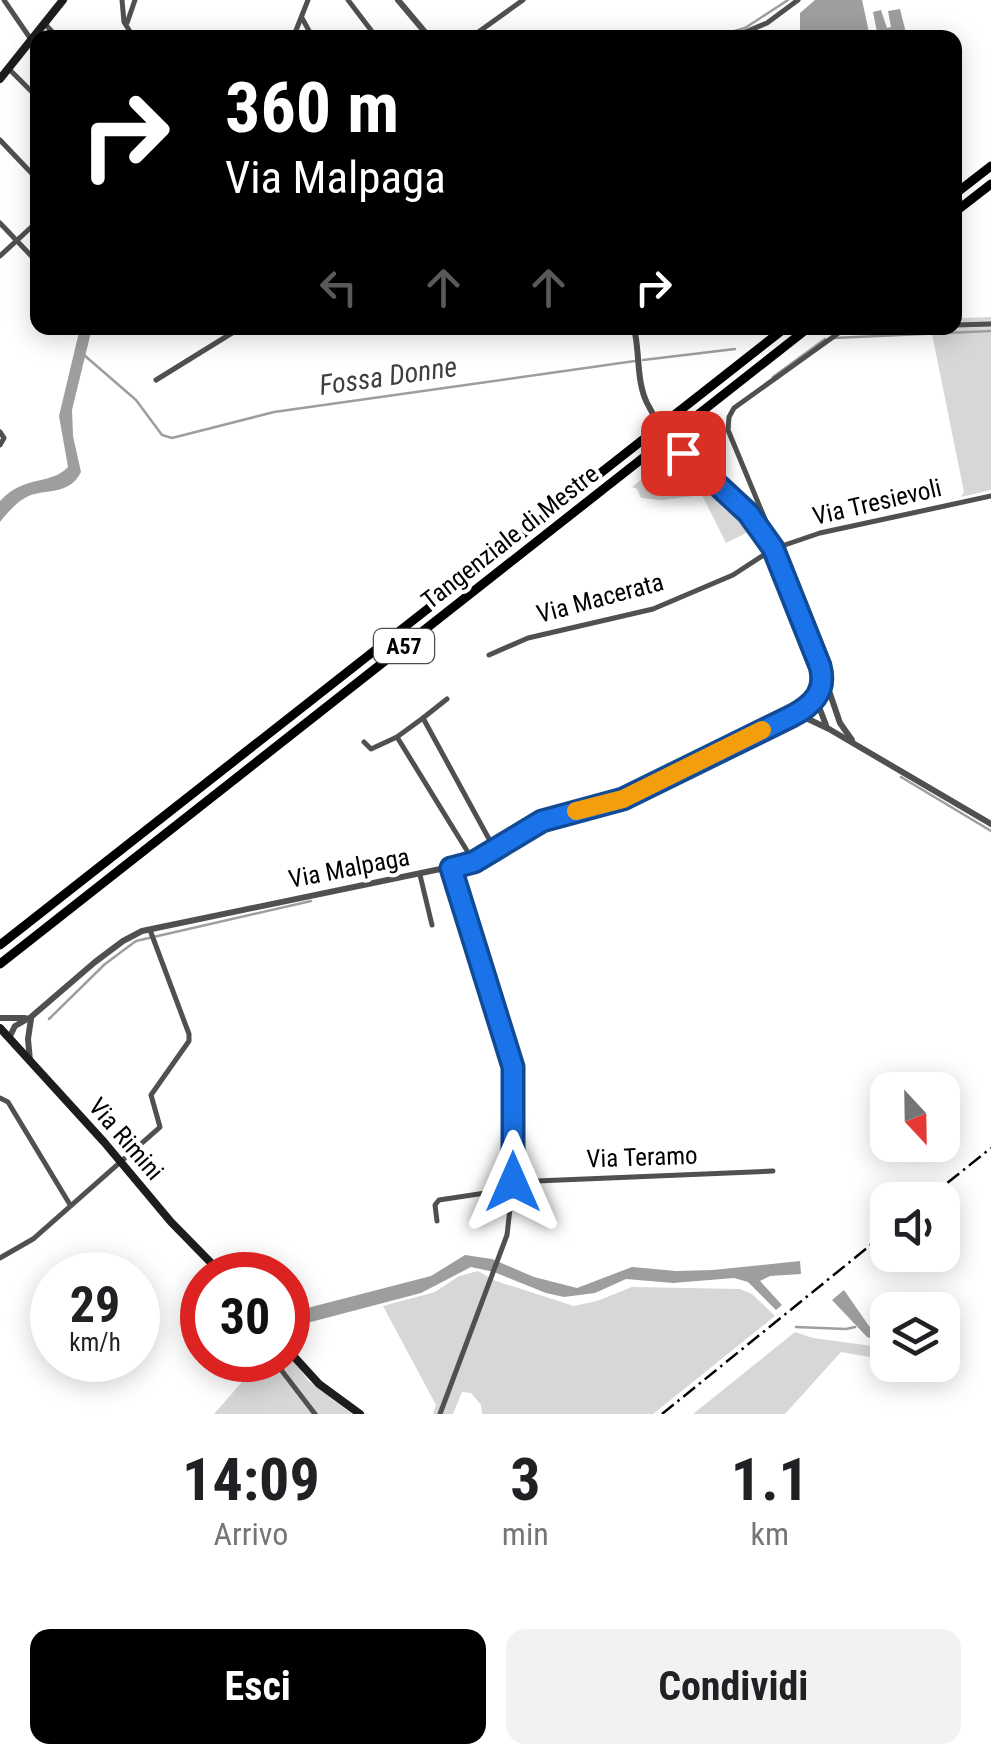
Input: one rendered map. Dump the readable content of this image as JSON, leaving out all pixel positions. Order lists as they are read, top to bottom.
{
  "streets": {
    "highway": ["Tangenziale di Mestre", "A57"],
    "main road": ["Via Rimini"],
    "street": [
      "Via Tresievoli",
      "Via Macerata",
      "Via Malpaga",
      "Via Teramo"
    ]
  },
  "crossings": [
    ["Via Tresievoli", "Via Macerata"],
    ["Via Malpaga", "Via Rimini"]
  ],
  "water": ["Fossa Donne"],
  "north": "bottom",
  "page": {
    "turn": ["360 m", "Via Malpaga"],
    "speed": "29 km/h",
    "limit": "30",
    "eta": [
      "14:09",
      "Arrivo",
      "3",
      "min",
      "1.1",
      "km"
    ],
    "buttons": ["Esci", "Condividi"]
  }
}
